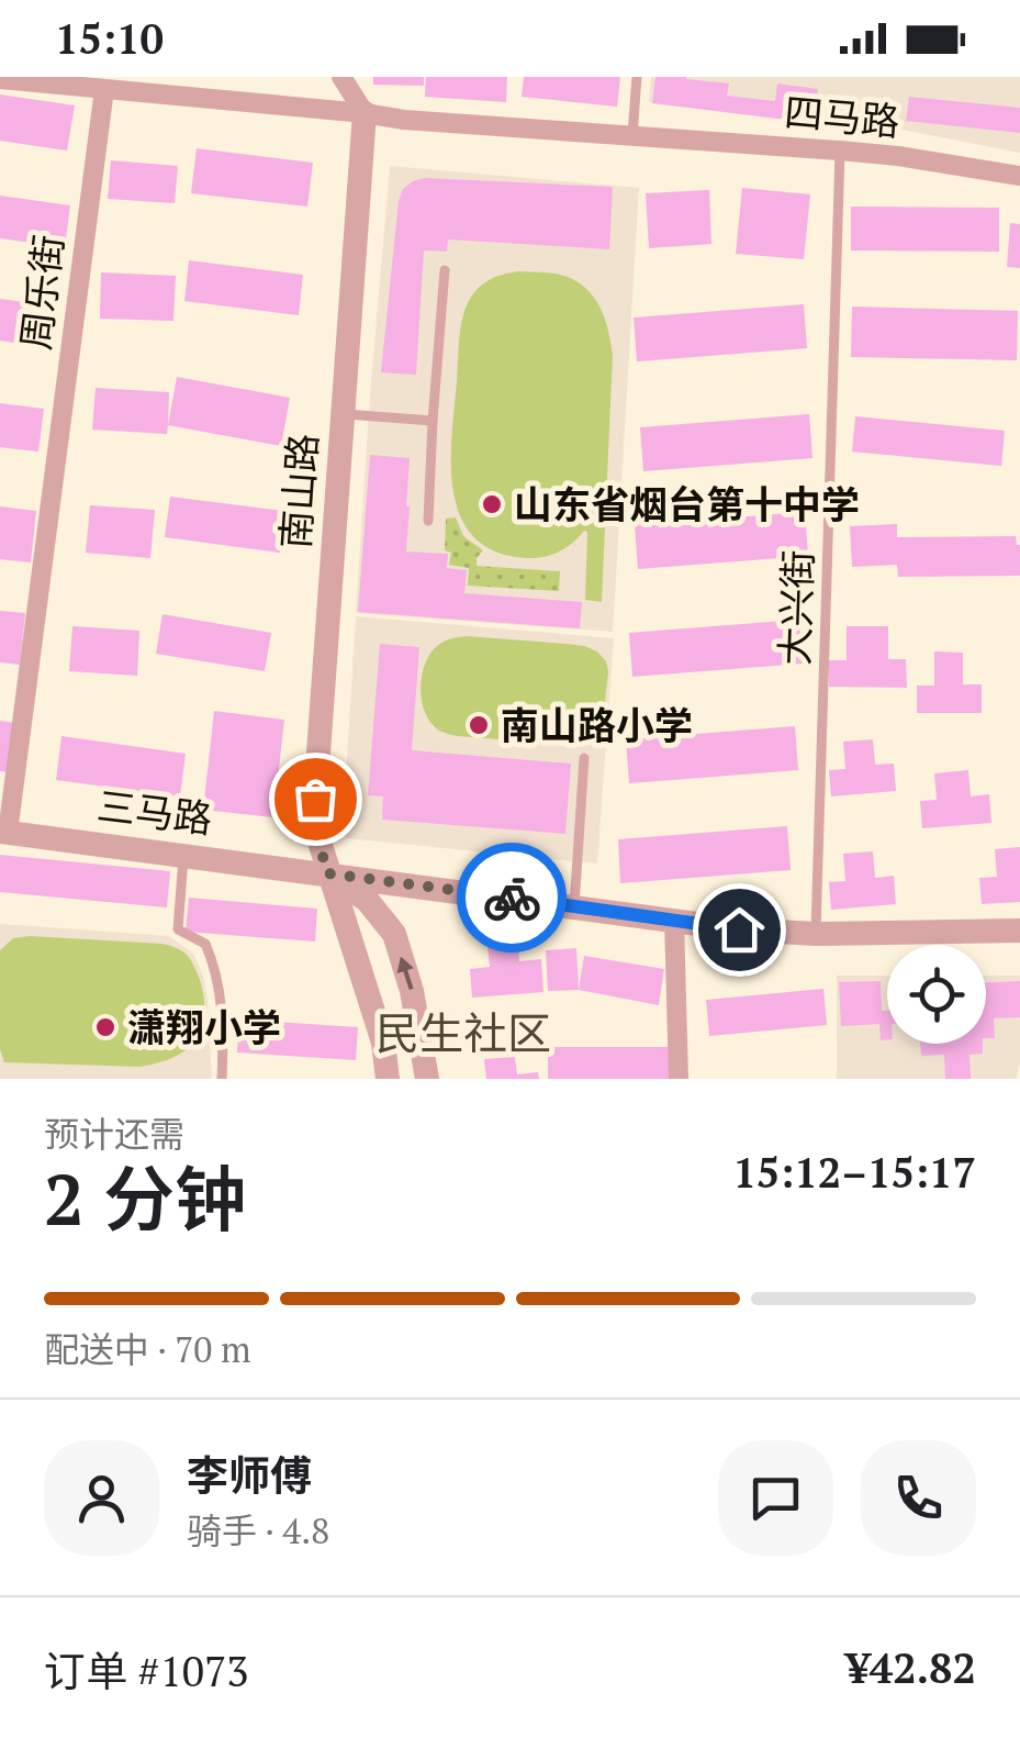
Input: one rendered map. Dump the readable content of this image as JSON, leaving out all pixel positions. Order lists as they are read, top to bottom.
{
  "streets": {
    "street": [
      "四马路",
      "周乐街",
      "南山路",
      "三马路"
    ],
    "lane": ["大兴街"]
  },
  "crossings": [
    ["四马路", "周乐街"],
    ["四马路", "南山路"],
    ["四马路", "大兴街"],
    ["周乐街", "三马路"],
    ["南山路", "三马路"],
    ["大兴街", "三马路"]
  ],
  "districts": ["民生社区"],
  "places": ["山东省烟台第十中学", "南山路小学", "潇翔小学"],
  "page": {
    "status": "15:10",
    "heading": ["2 分钟", "预计还需", "15:12–15:17"],
    "panel": [
      "李师傅",
      "骑手 · 4.8",
      "订单 #1073",
      "¥42.82"
    ],
    "bar": "配送中 · 70 m"
  }
}
